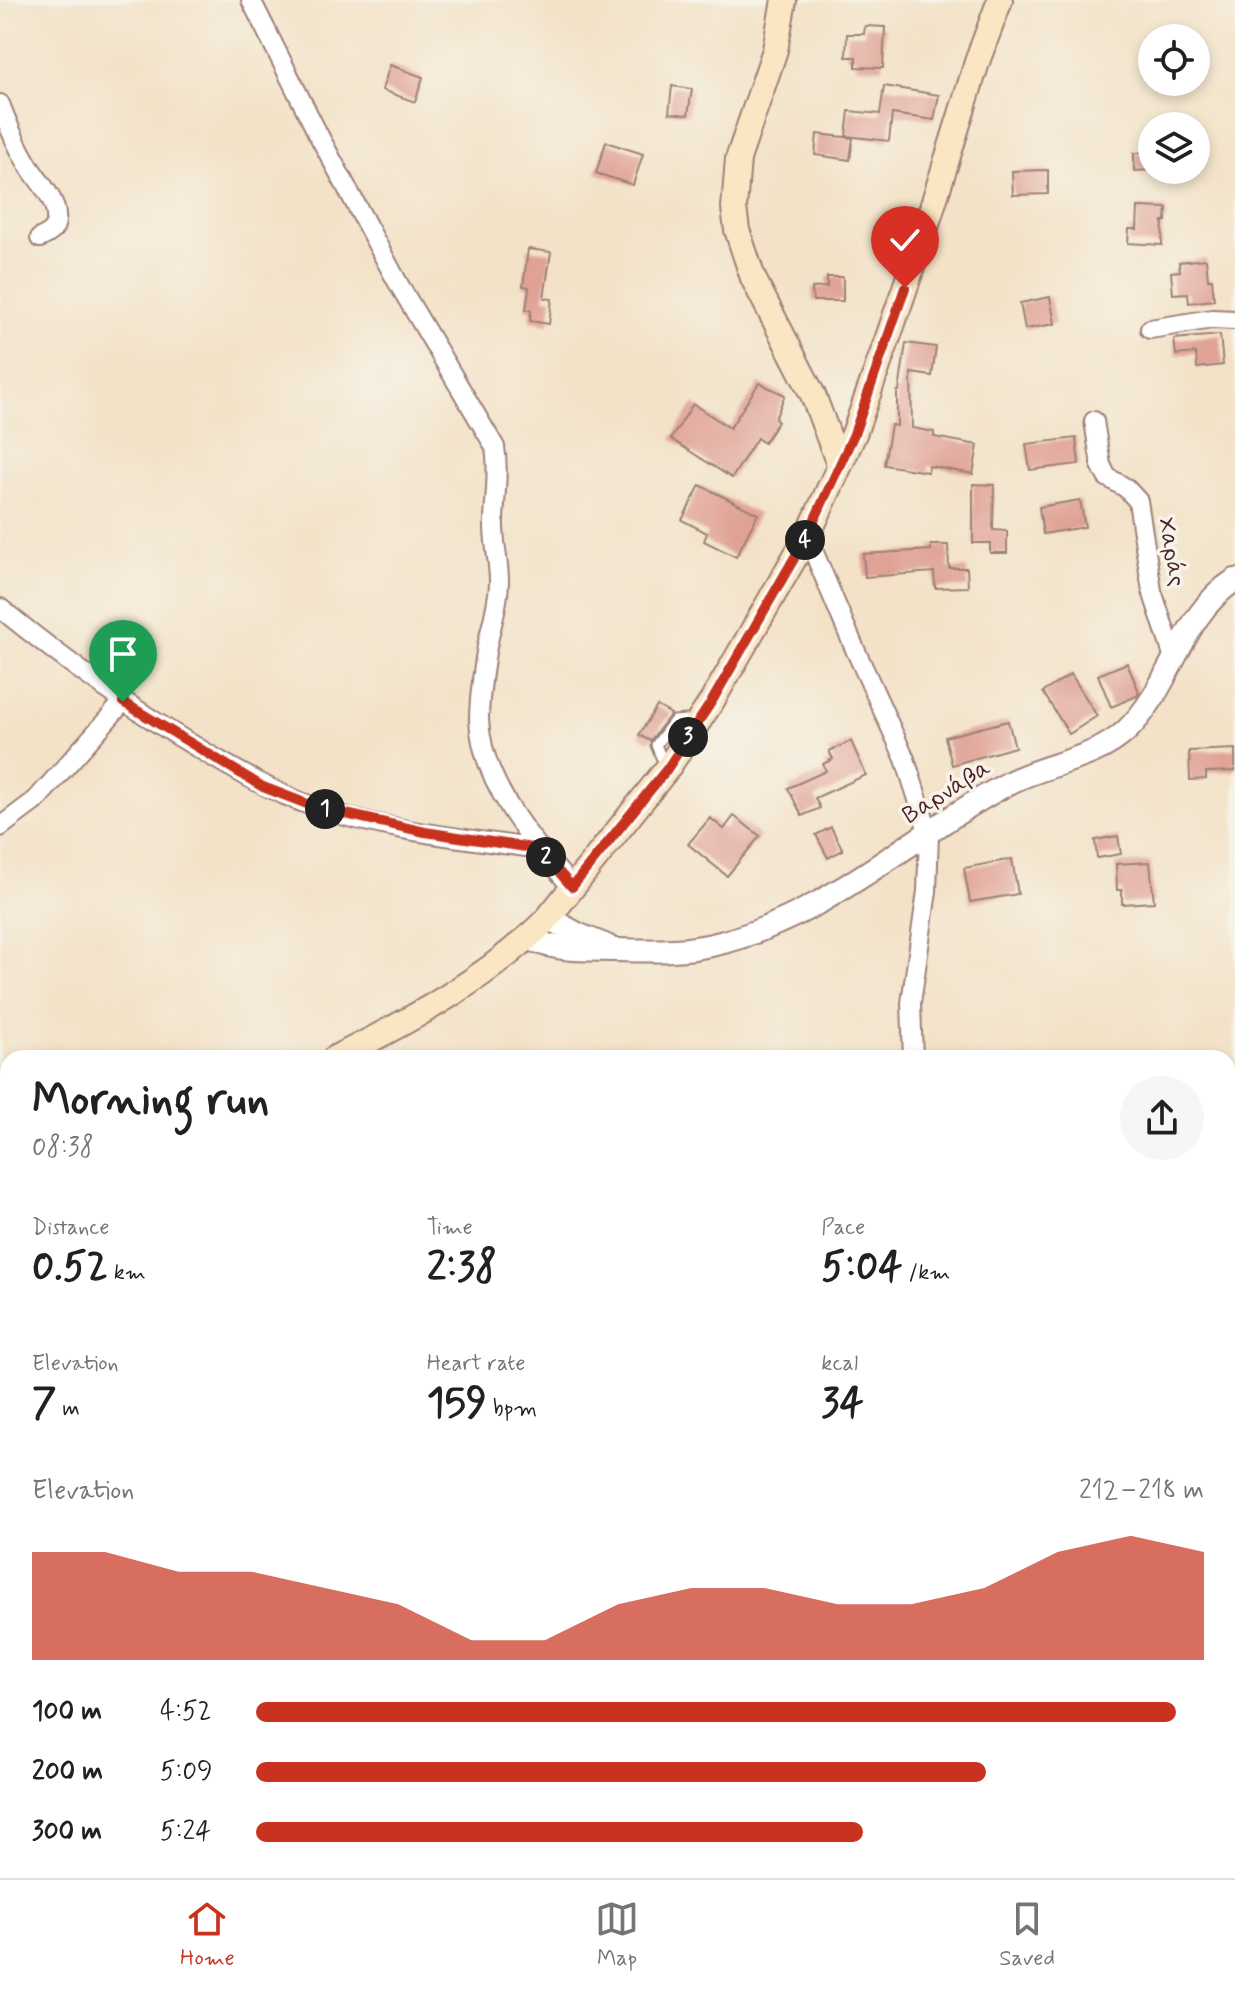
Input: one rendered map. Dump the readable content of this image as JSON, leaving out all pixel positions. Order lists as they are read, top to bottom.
{
  "streets": {
    "street": ["Χαράς", "Βαρνάβα"]
  },
  "crossings": [
    ["Χαράς", "Βαρνάβα"]
  ],
  "page": {
    "pins": [
      "4",
      "3",
      "1",
      "2"
    ],
    "heading": ["Morning run", "08:38"],
    "stats": [
      ["Distance", "0.52 km"],
      ["Time", "2:38"],
      ["Pace", "5:04 /km"],
      ["Elevation", "7 m"],
      ["Heart rate", "159 bpm"],
      ["kcal", "34"]
    ],
    "chart": ["Elevation", "212–218 m"],
    "list": [
      {
        "name": "100 m",
        "note": "4:52"
      },
      {
        "name": "200 m",
        "note": "5:09"
      },
      {
        "name": "300 m",
        "note": "5:24"
      }
    ],
    "tabs": ["Home", "Map", "Saved"]
  }
}
